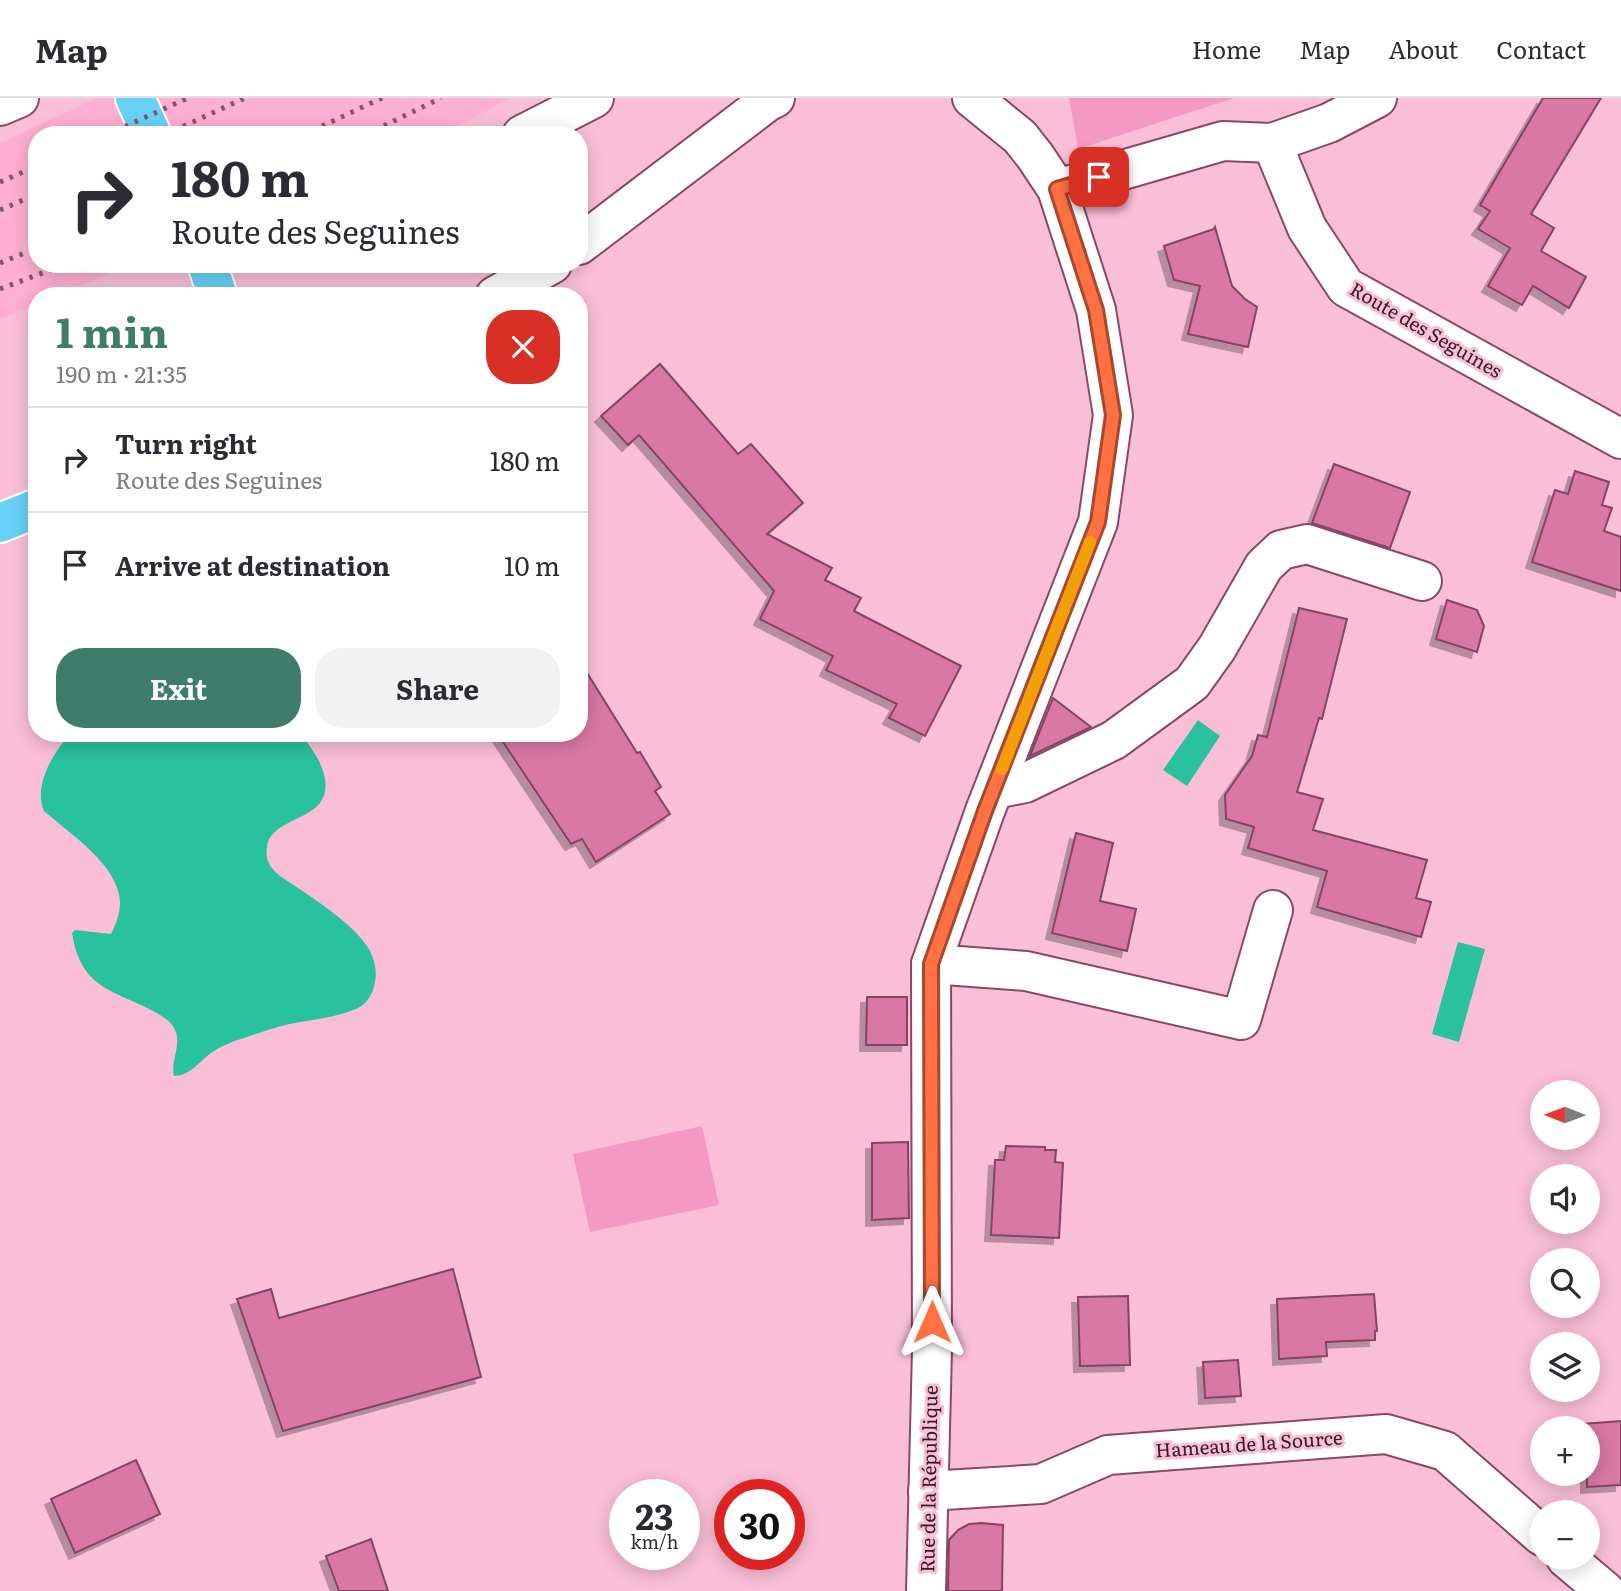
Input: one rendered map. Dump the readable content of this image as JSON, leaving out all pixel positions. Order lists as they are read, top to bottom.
{
  "streets": {
    "street": ["Route des Seguines", "Hameau de la Source", "Rue de la République"]
  },
  "crossings": [
    ["Hameau de la Source", "Rue de la République"]
  ],
  "north": "left",
  "page": {
    "header": "Map",
    "nav": [
      "Home",
      "Map",
      "About",
      "Contact"
    ],
    "turn": ["180 m", "Route des Seguines"],
    "heading": ["1 min", "190 m · 21:35"],
    "list": [
      {
        "name": "Turn right",
        "note": "Route des Seguines",
        "value": "180 m"
      },
      {
        "name": "Arrive at destination",
        "value": "10 m"
      }
    ],
    "buttons": ["Exit", "Share"],
    "map_buttons": ["+", "−"],
    "speed": "23 km/h",
    "limit": "30"
  }
}
